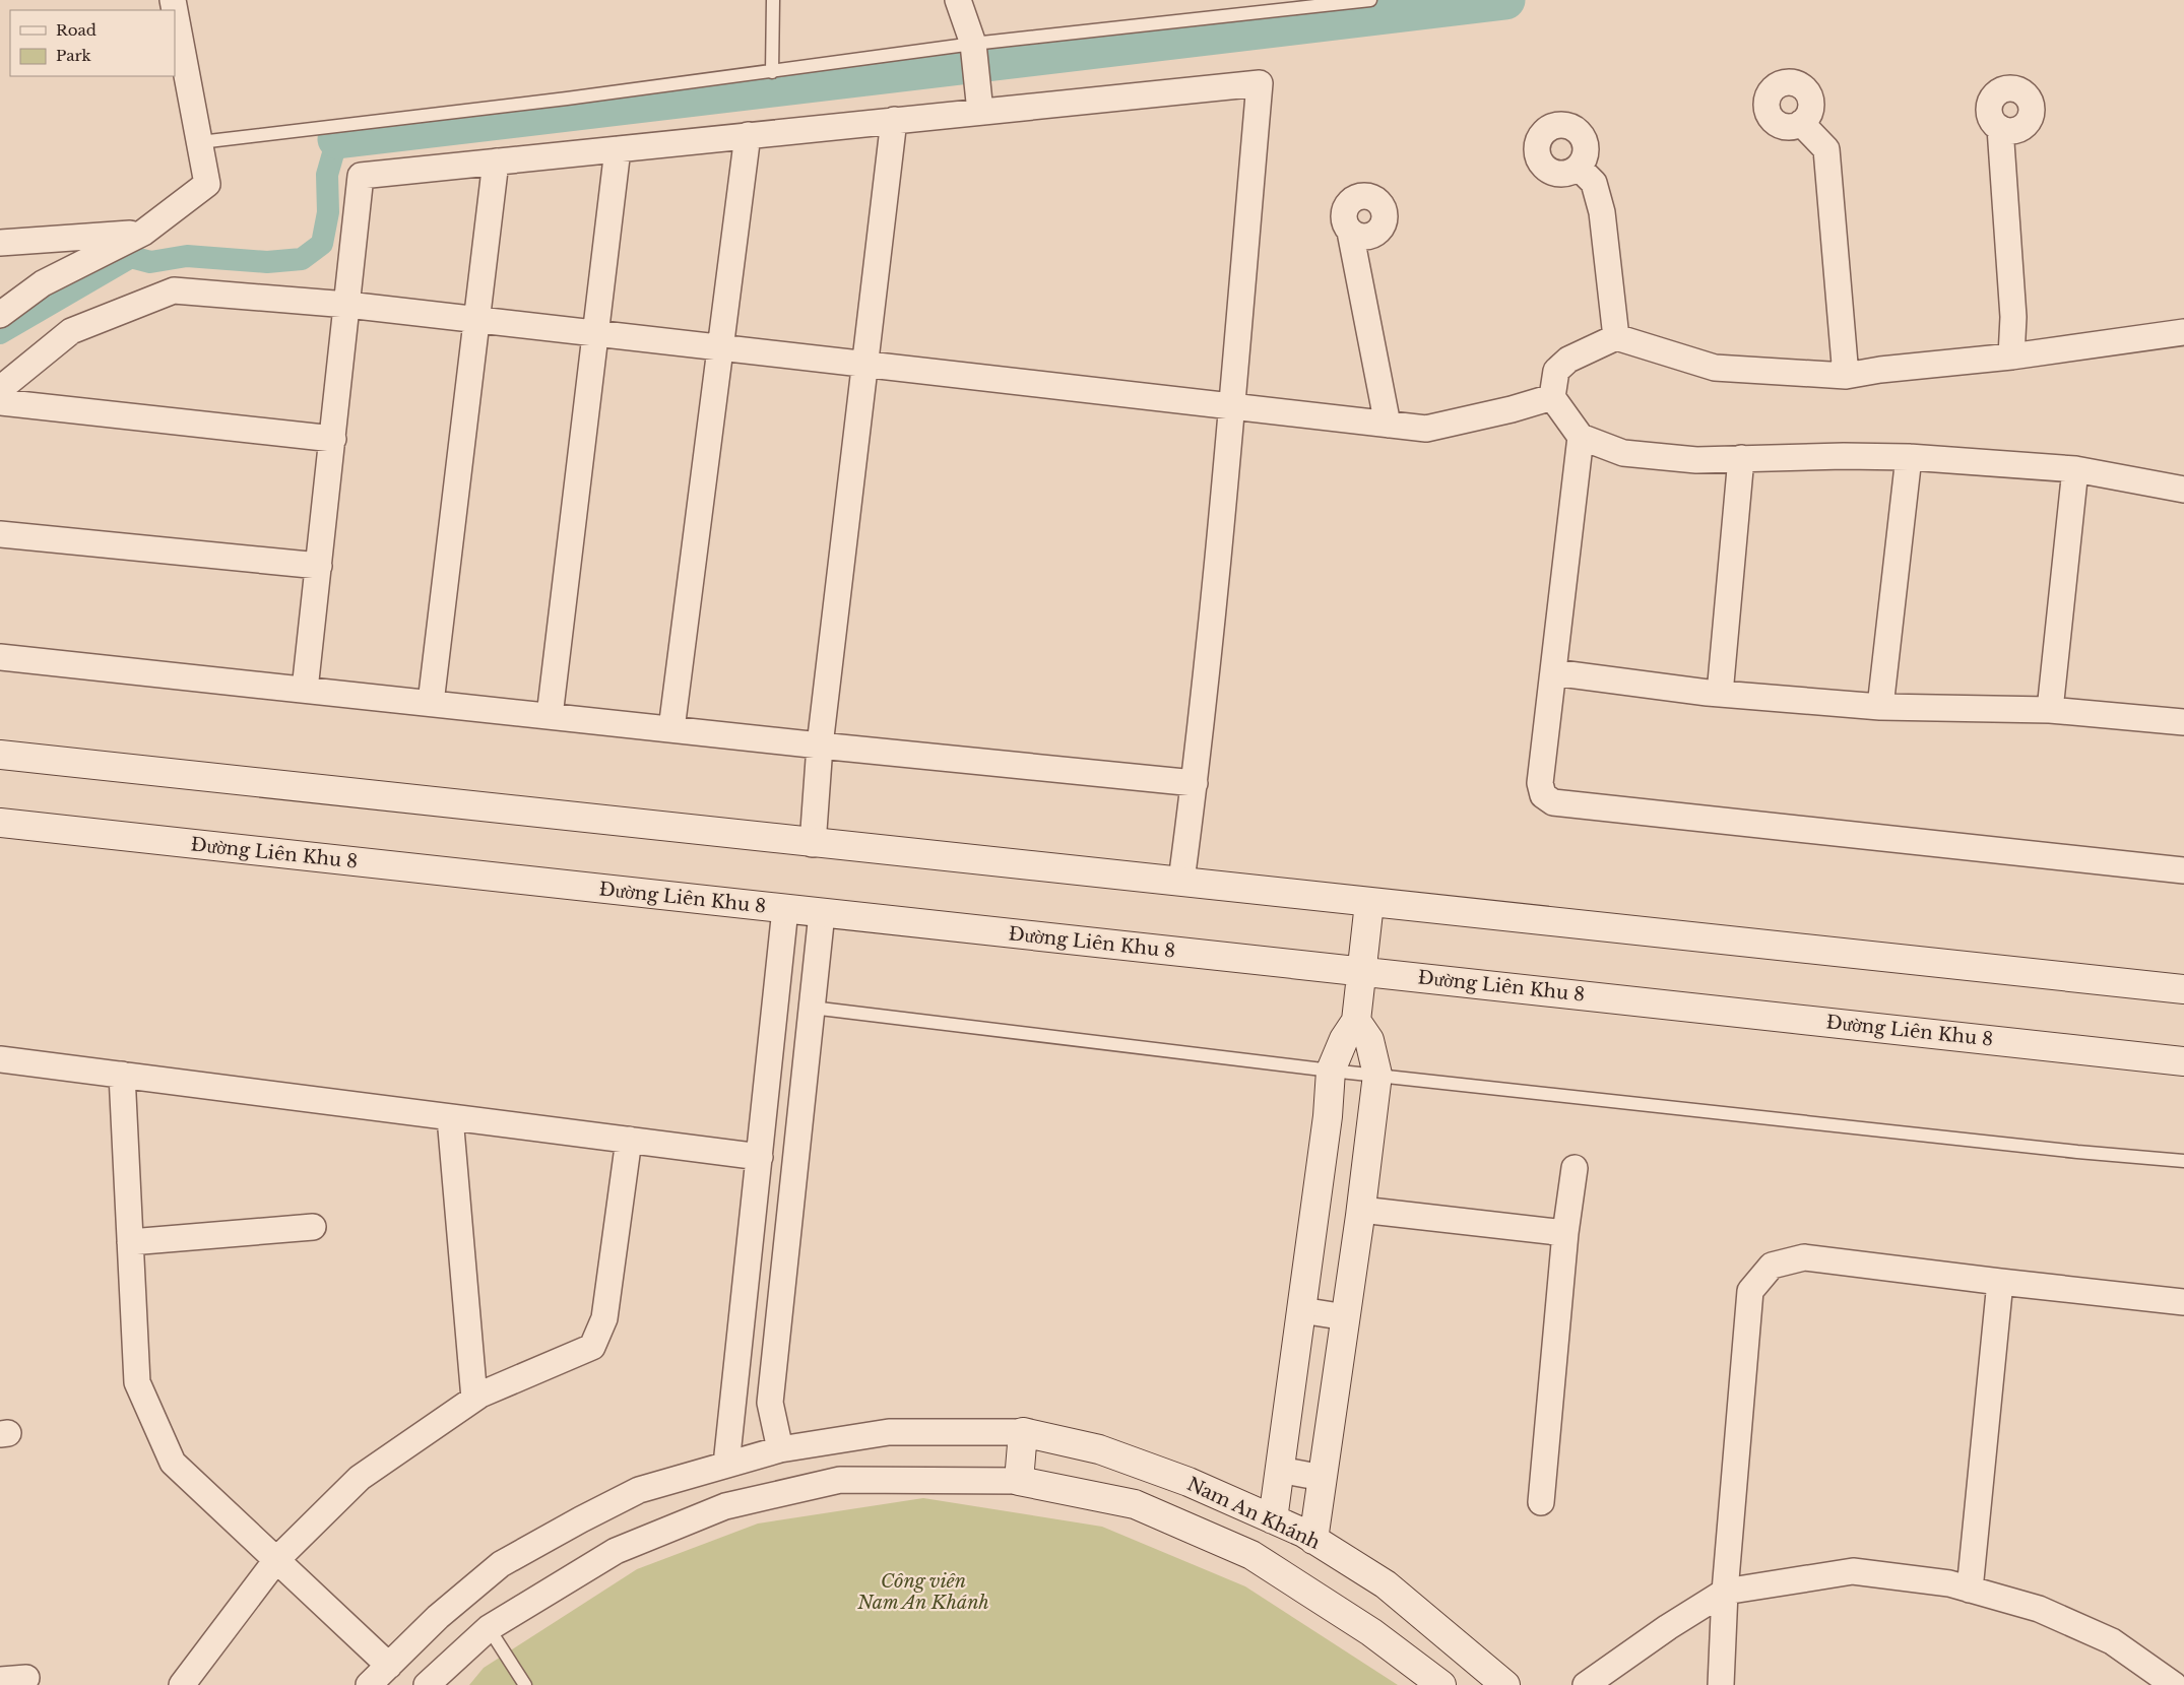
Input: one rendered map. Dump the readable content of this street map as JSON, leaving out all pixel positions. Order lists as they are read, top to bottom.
{
  "streets": {
    "street": ["Đường Liên Khu 8", "Nam An Khánh"]
  },
  "parks": ["Công viên Nam An Khánh"],
  "legend": ["Road", "Park"]
}
